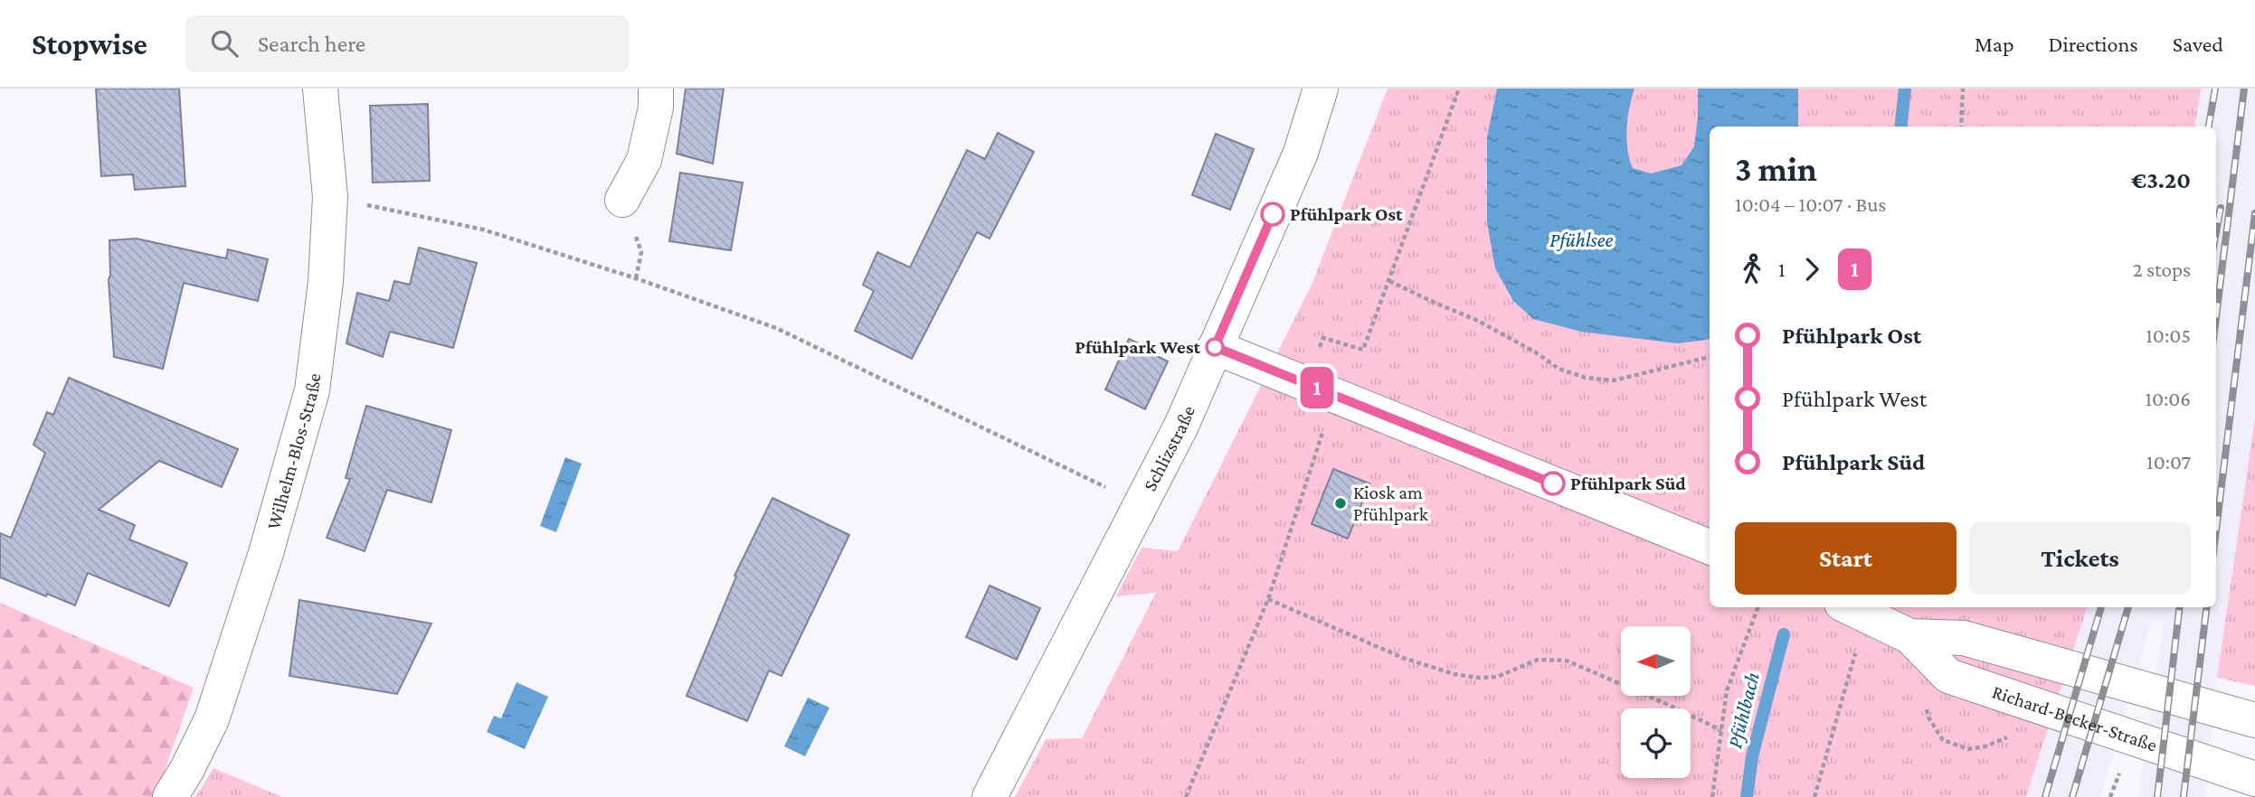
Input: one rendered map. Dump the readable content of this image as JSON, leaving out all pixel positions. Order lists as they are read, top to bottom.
{
  "streets": {
    "street": ["Schlizstraße", "Wilhelm-Blos-Straße", "Richard-Becker-Straße"]
  },
  "water": ["Pfühlsee", "Pfühlbach"],
  "places": [
    "Pfühlpark Ost",
    "Pfühlpark West",
    "Pfühlpark Süd",
    "Kiosk am Pfühlpark"
  ],
  "lines": ["bus line 1"],
  "north": "left",
  "page": {
    "header": "Stopwise",
    "search": "Search here",
    "nav": ["Map", "Directions", "Saved"],
    "on_map": "1",
    "heading": ["3 min", "10:04 – 10:07 · Bus", "€3.20"],
    "legs": ["1", "1", "2 stops"],
    "list": [
      {
        "name": "Pfühlpark Ost",
        "value": "10:05"
      },
      {
        "name": "Pfühlpark West",
        "value": "10:06"
      },
      {
        "name": "Pfühlpark Süd",
        "value": "10:07"
      }
    ],
    "buttons": ["Start", "Tickets"]
  }
}
